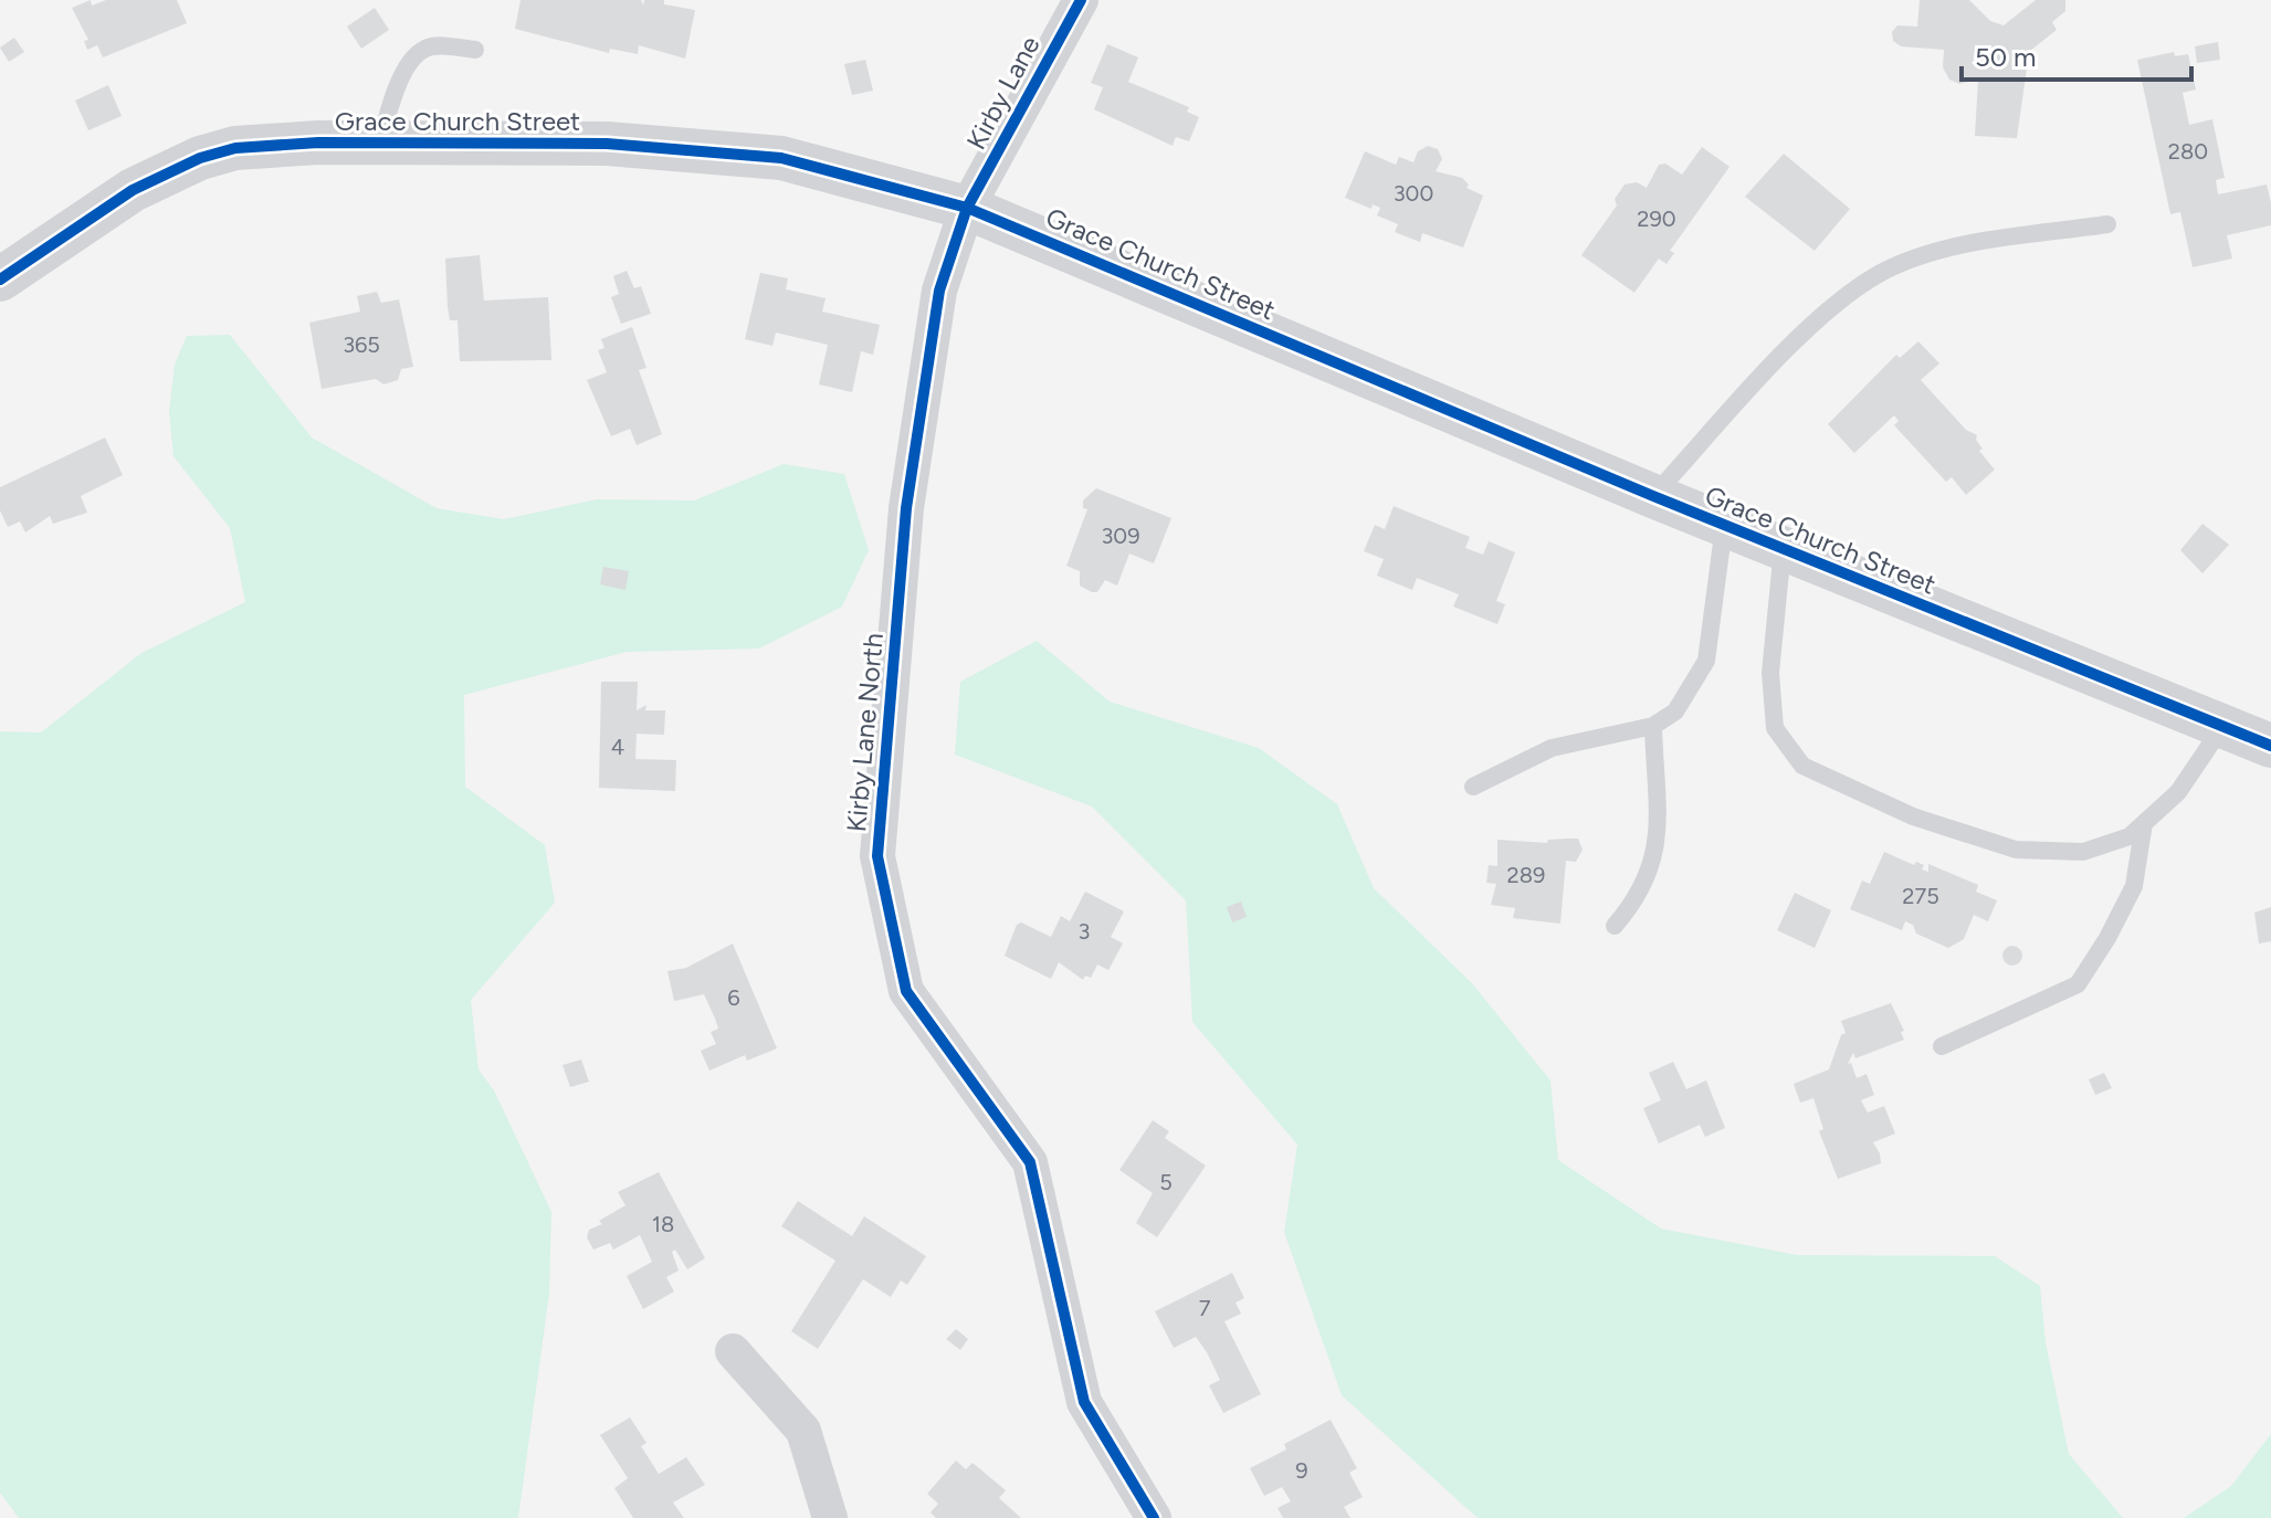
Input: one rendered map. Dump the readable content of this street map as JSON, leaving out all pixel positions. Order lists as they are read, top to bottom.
{
  "streets": {
    "street": ["Kirby Lane", "Grace Church Street", "Kirby Lane North"]
  },
  "crossings": [
    ["Kirby Lane", "Grace Church Street"],
    ["Kirby Lane", "Kirby Lane North"],
    ["Grace Church Street", "Kirby Lane North"]
  ],
  "house_numbers": [
    "280",
    "300",
    "290",
    "365",
    "309",
    "4",
    "289",
    "275",
    "3",
    "6",
    "5",
    "18",
    "7",
    "9"
  ],
  "scale_bar": "50 m"
}
